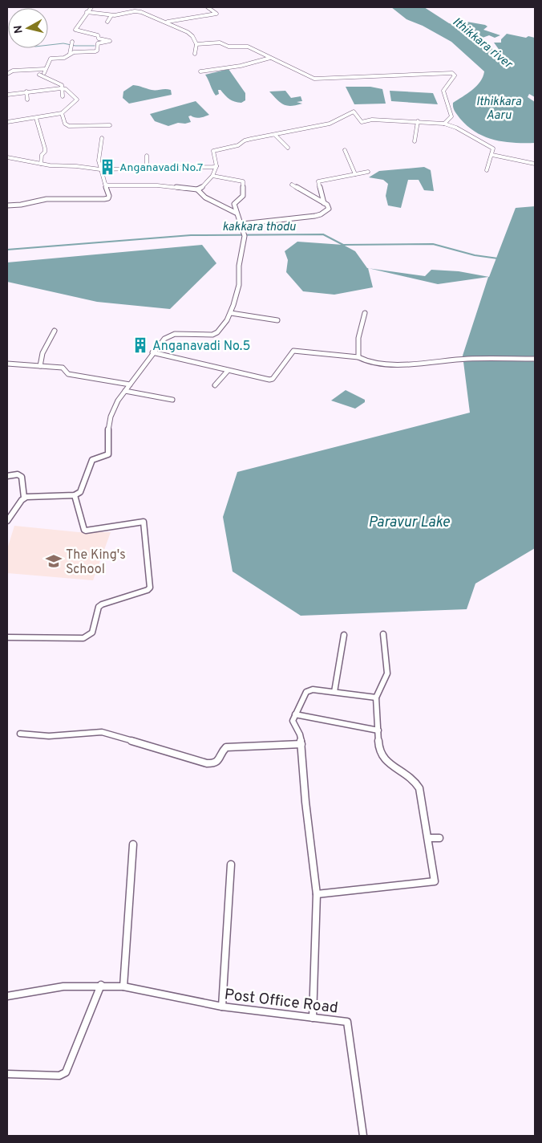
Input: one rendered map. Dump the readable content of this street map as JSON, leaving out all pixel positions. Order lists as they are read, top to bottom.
{
  "streets": {
    "street": ["Post Office Road"]
  },
  "water": [
    "Ithikkara river",
    "Ithikkara Aaru",
    "kakkara thodu",
    "Paravur Lake"
  ],
  "places": {
    "building": ["Anganavadi No.7", "Anganavadi No.5"],
    "school or university": ["The King's School"]
  },
  "north": "left"
}
